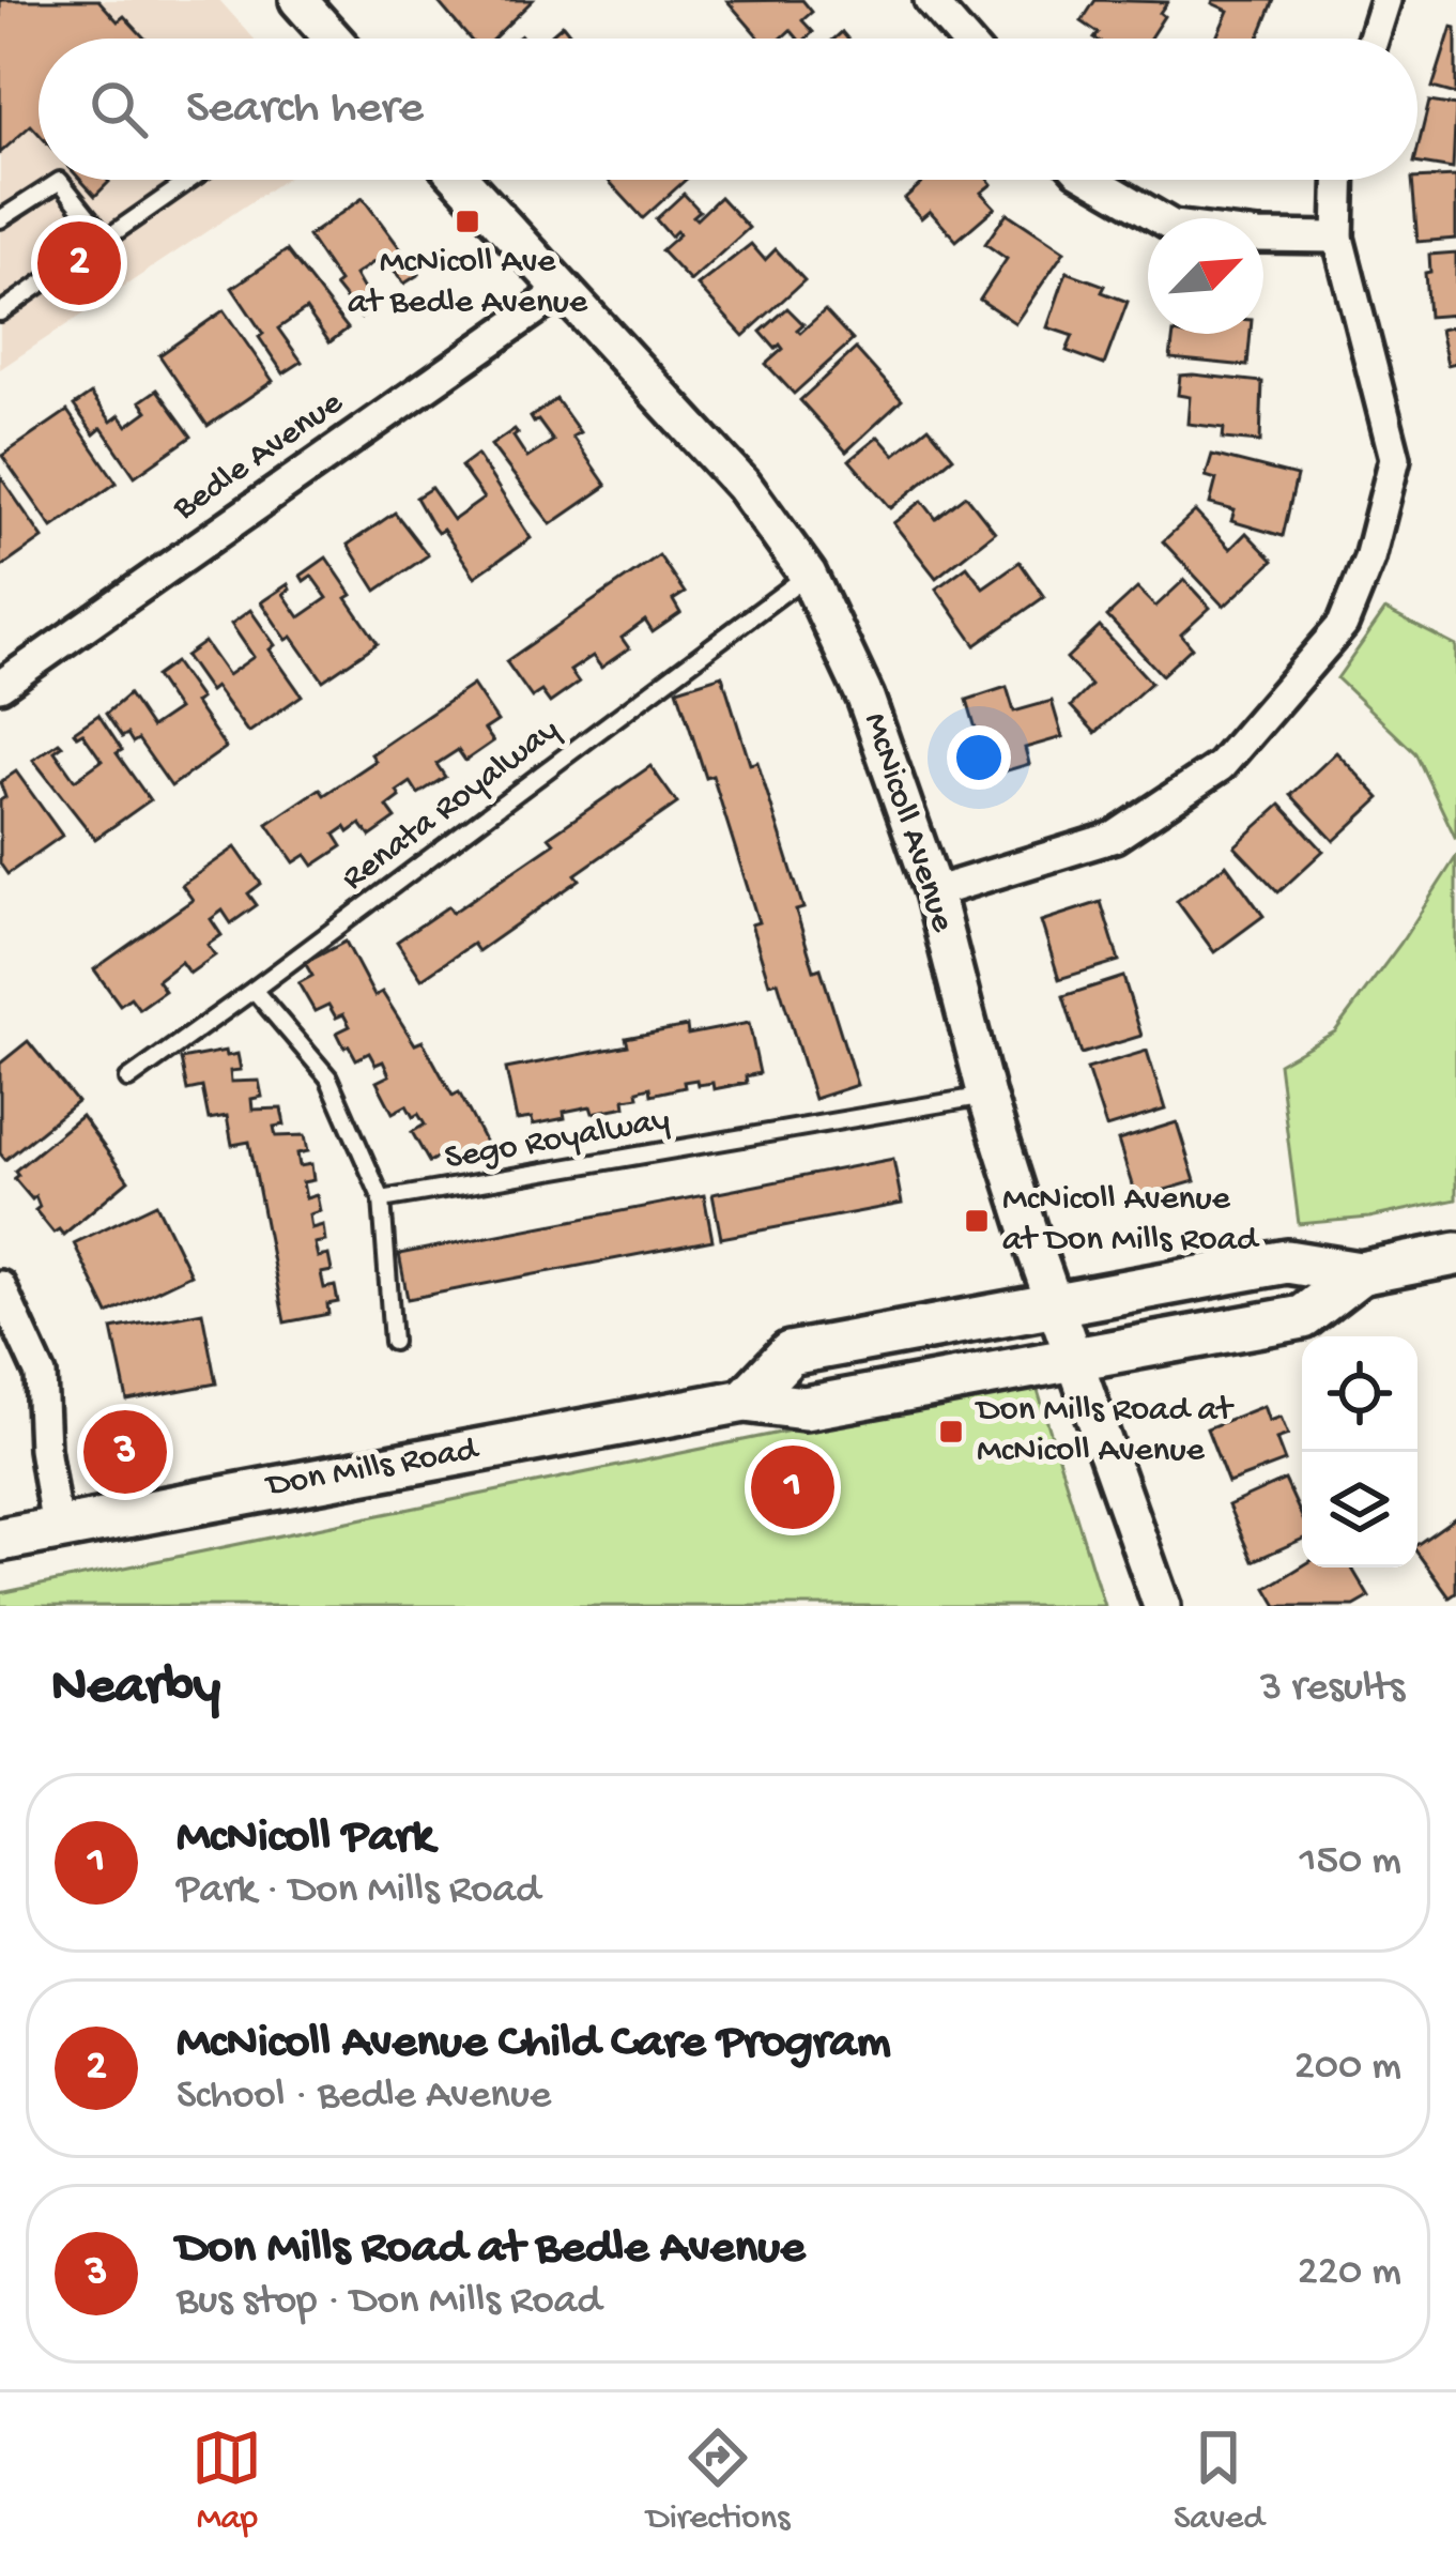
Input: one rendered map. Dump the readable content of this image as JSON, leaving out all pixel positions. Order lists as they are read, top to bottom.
{
  "streets": {
    "main road": ["Don Mills Road"],
    "street": ["Bedle Avenue", "McNicoll Avenue"],
    "lane": ["Renata Royalway", "Sego Royalway"]
  },
  "crossings": [
    ["Bedle Avenue", "McNicoll Avenue"],
    ["Renata Royalway", "McNicoll Avenue"],
    ["McNicoll Avenue", "Sego Royalway"],
    ["McNicoll Avenue", "Don Mills Road"]
  ],
  "places": {
    "transit": ["McNicoll Ave at Bedle Avenue", "McNicoll Avenue at Don Mills Road", "Don Mills Road at McNicoll Avenue"]
  },
  "north": "top right",
  "page": {
    "search": "Search here",
    "pins": ["2", "3", "1"],
    "heading": ["Nearby", "3 results"],
    "list": [
      {
        "mark": "1",
        "name": "McNicoll Park",
        "note": "Park · Don Mills Road",
        "value": "150 m"
      },
      {
        "mark": "2",
        "name": "McNicoll Avenue Child Care Program",
        "note": "School · Bedle Avenue",
        "value": "200 m"
      },
      {
        "mark": "3",
        "name": "Don Mills Road at Bedle Avenue",
        "note": "Bus stop · Don Mills Road",
        "value": "220 m"
      }
    ],
    "nav": ["Map", "Directions", "Saved"]
  }
}
